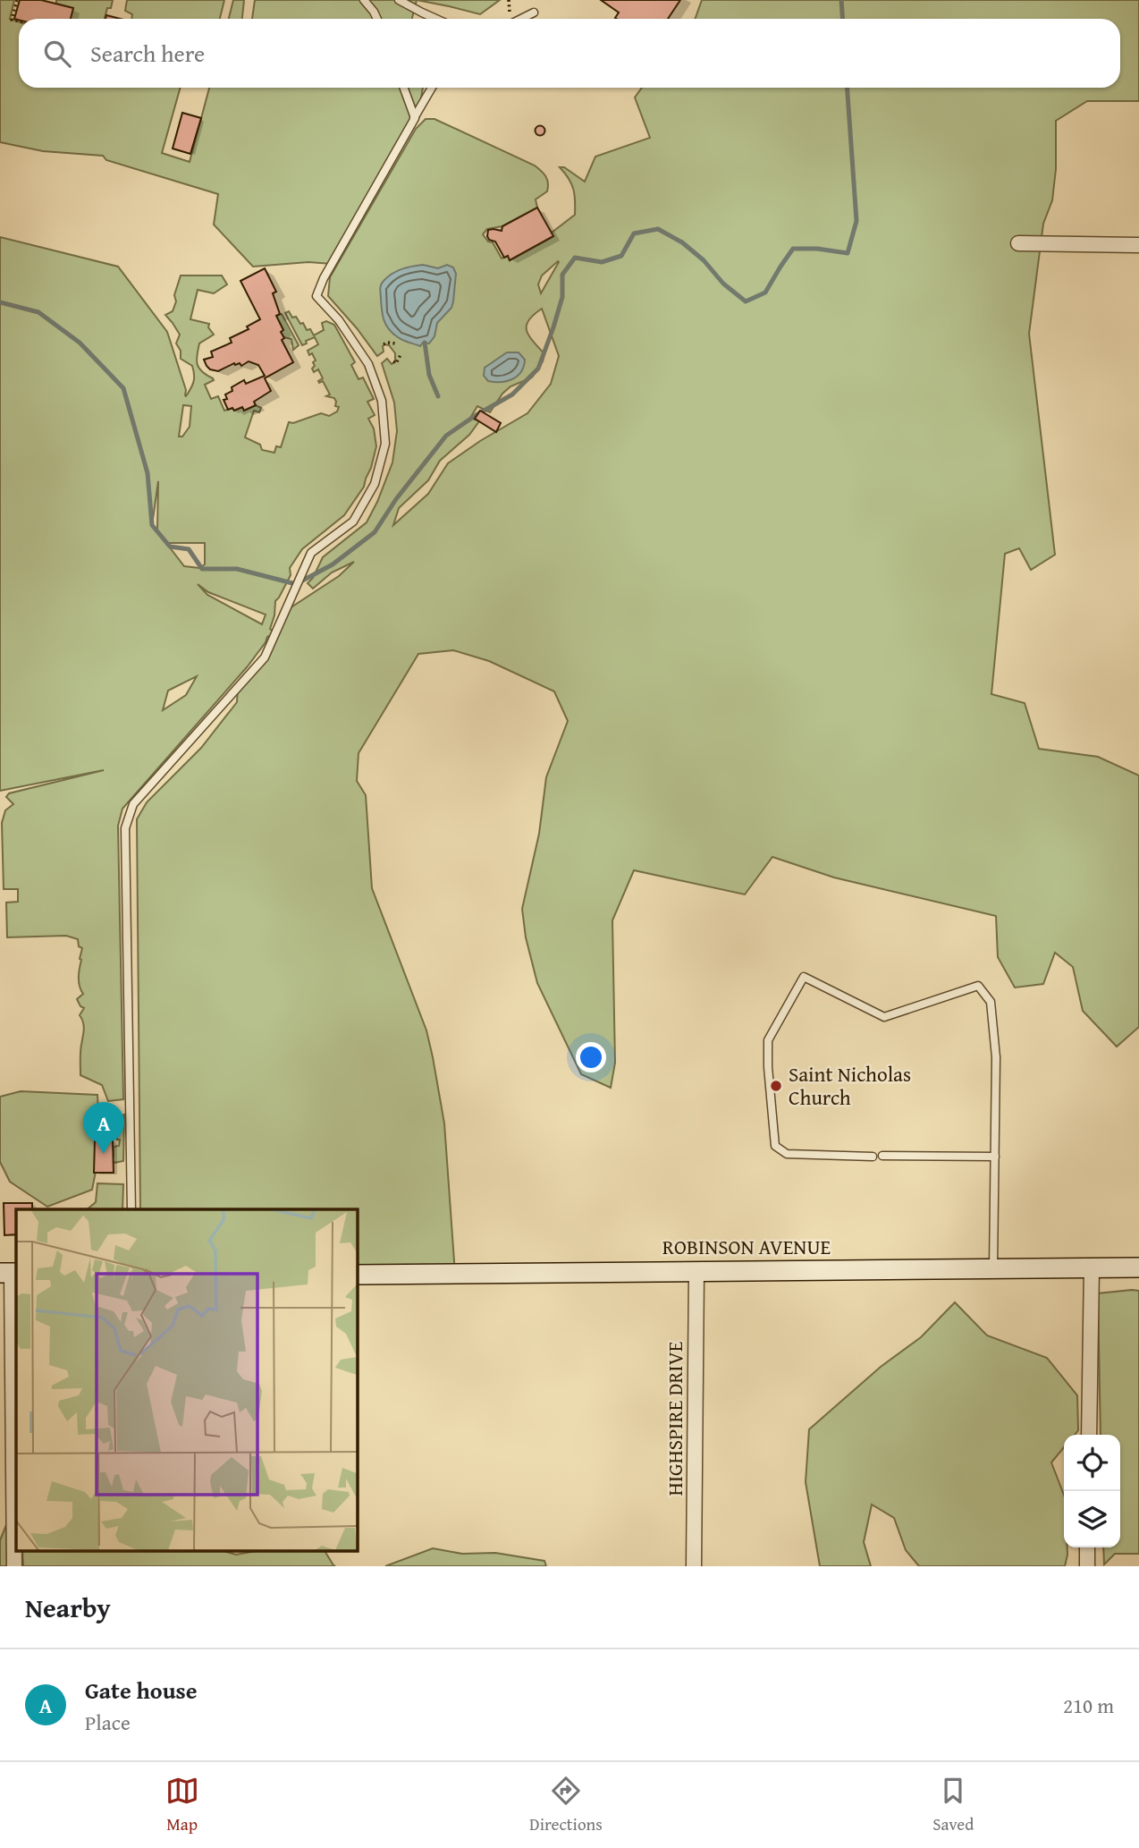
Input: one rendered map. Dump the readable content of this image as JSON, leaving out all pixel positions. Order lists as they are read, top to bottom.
{
  "streets": {
    "main road": ["ROBINSON AVENUE"],
    "street": ["HIGHSPIRE DRIVE"]
  },
  "crossings": [
    ["ROBINSON AVENUE", "HIGHSPIRE DRIVE"]
  ],
  "places": ["Saint Nicholas Church"],
  "page": {
    "search": "Search here",
    "pins": "A",
    "heading": "Nearby",
    "list": [
      {
        "mark": "A",
        "name": "Gate house",
        "note": "Place",
        "value": "210 m"
      }
    ],
    "nav": ["Map", "Directions", "Saved"]
  }
}
